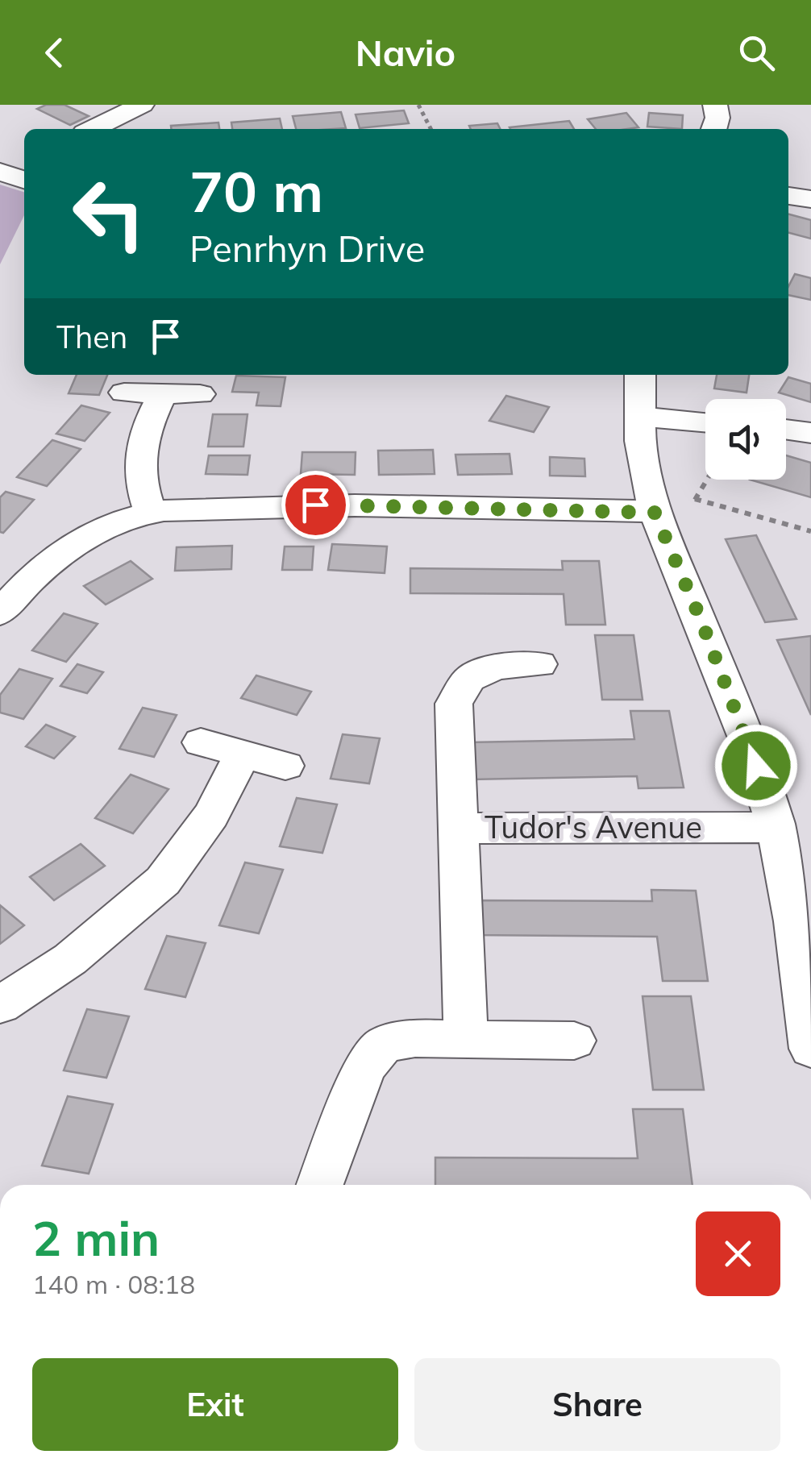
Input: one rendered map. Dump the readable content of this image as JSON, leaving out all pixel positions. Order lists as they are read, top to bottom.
{
  "streets": {
    "street": ["Tudor's Avenue"]
  },
  "page": {
    "header": "Navio",
    "turn": ["70 m", "Penrhyn Drive"],
    "then": "Then",
    "heading": ["2 min", "140 m · 08:18"],
    "buttons": ["Exit", "Share"]
  }
}
